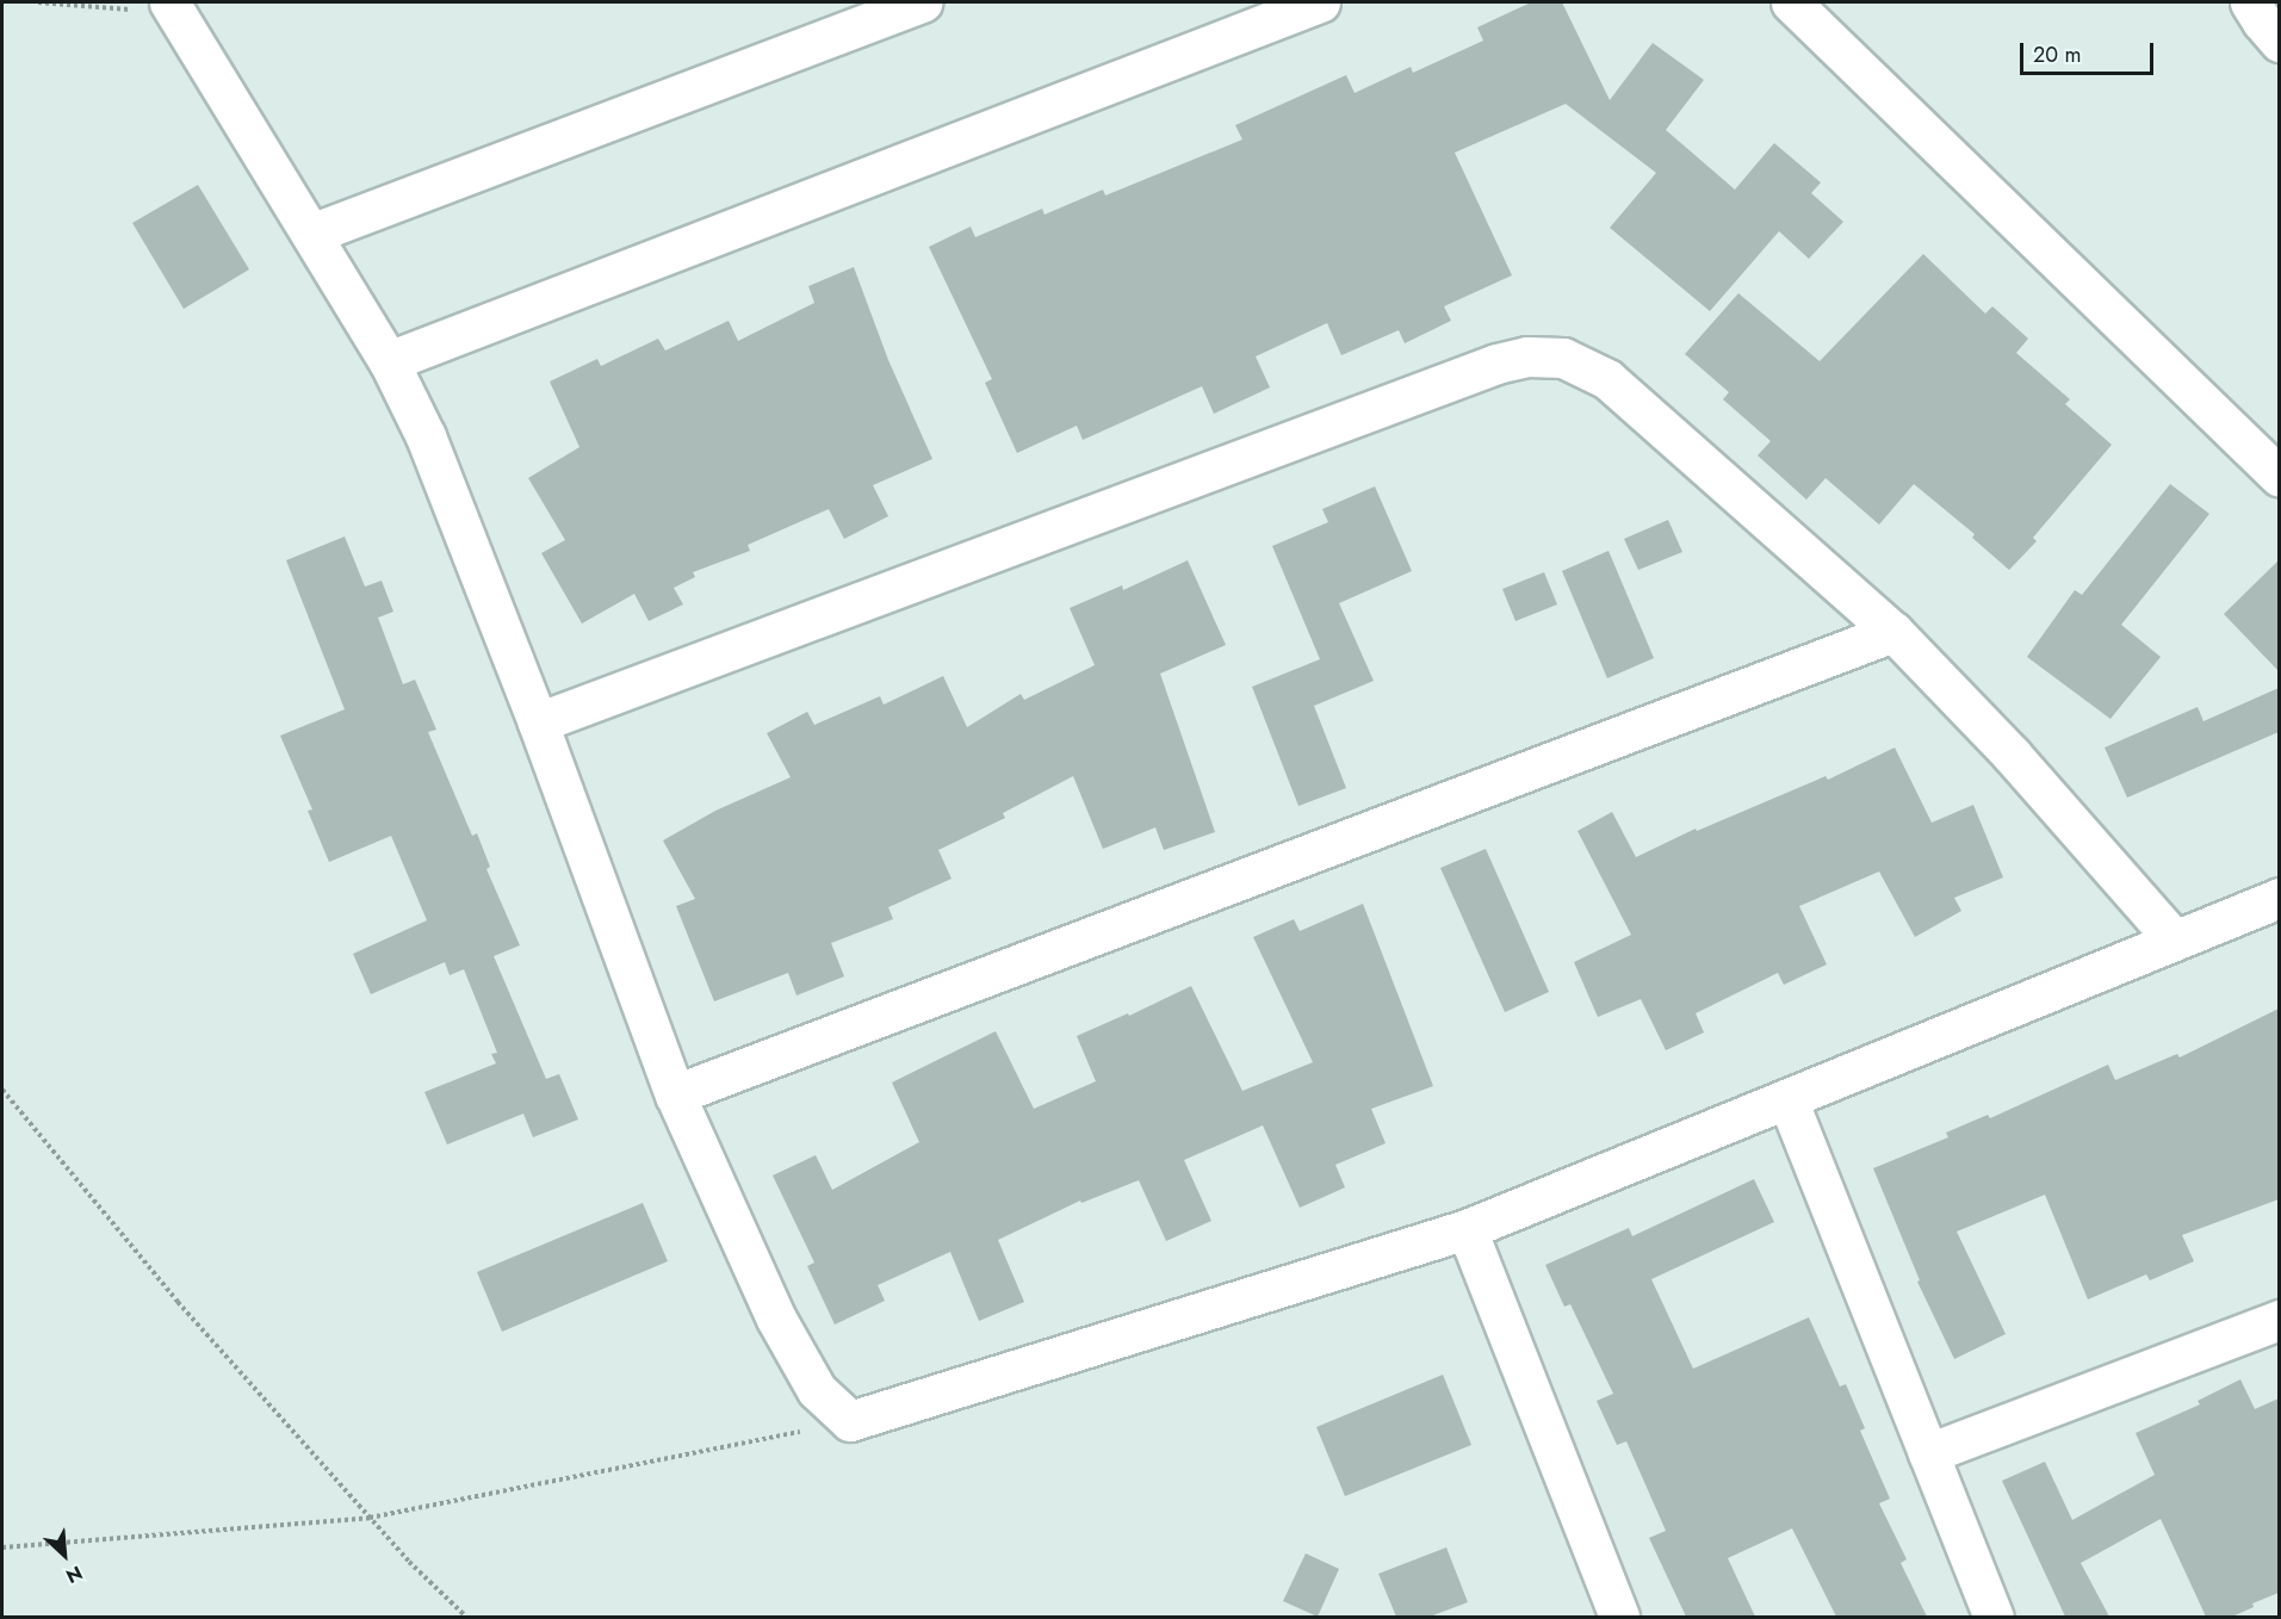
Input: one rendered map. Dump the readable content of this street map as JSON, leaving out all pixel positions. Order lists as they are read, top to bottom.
{
  "scale_bar": "20 m",
  "north": "bottom right"
}
